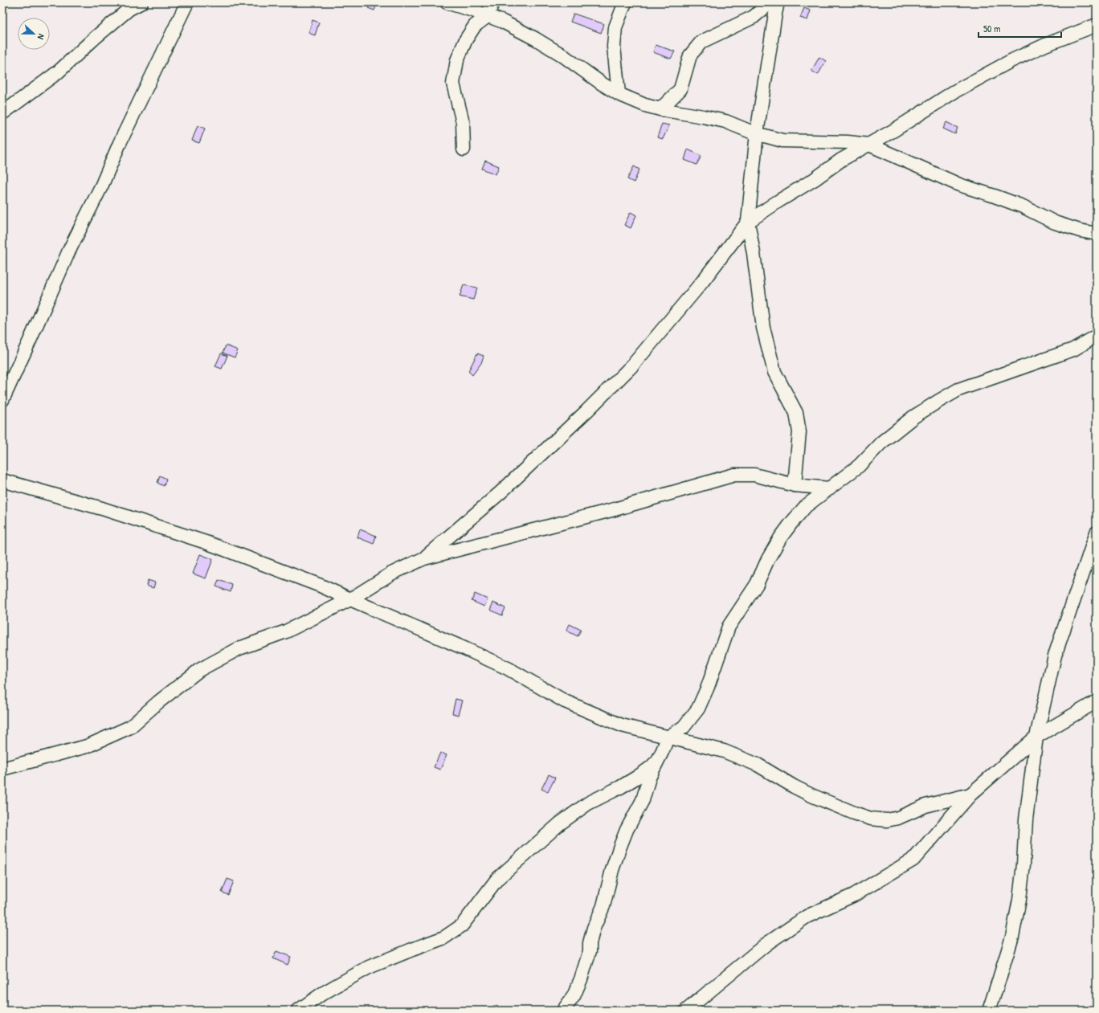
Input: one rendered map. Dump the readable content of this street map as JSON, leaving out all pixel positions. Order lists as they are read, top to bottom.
{
  "scale_bar": "50 m",
  "north": "right"
}
